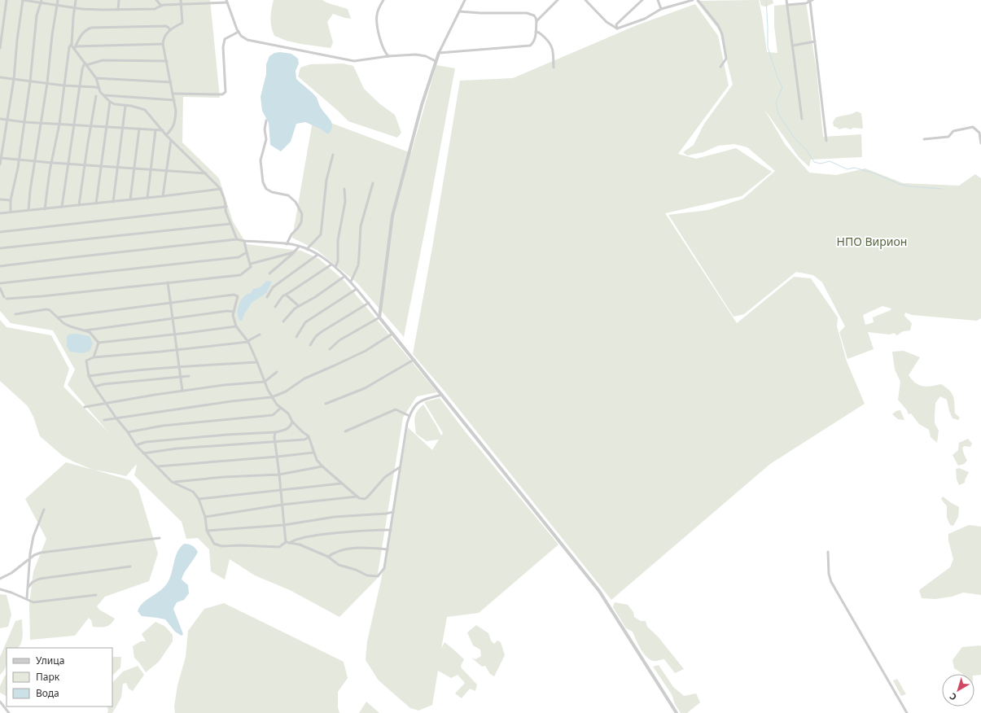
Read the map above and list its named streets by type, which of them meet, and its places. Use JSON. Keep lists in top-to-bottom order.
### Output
{
  "parks": ["НПО Вирион"],
  "legend": ["Улица", "Парк", "Вода"],
  "north": "bottom left"
}
